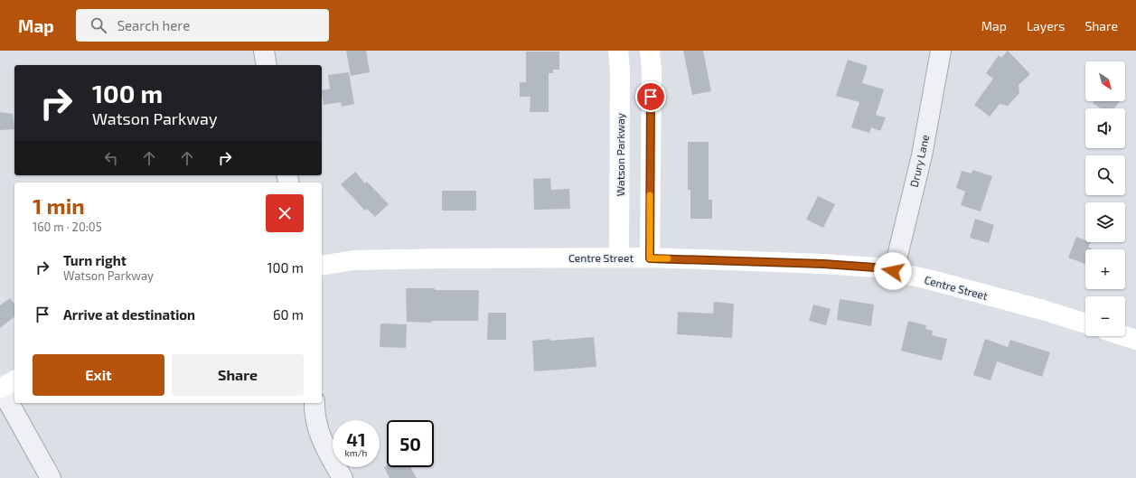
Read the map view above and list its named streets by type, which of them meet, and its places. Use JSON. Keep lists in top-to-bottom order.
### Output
{
  "streets": {
    "main road": ["Watson Parkway", "Centre Street"],
    "street": ["Drury Lane"]
  },
  "crossings": [
    ["Watson Parkway", "Centre Street"],
    ["Drury Lane", "Centre Street"]
  ],
  "north": "bottom right",
  "page": {
    "header": "Map",
    "search": "Search here",
    "nav": ["Map", "Layers", "Share"],
    "map_buttons": ["+", "−"],
    "turn": ["100 m", "Watson Parkway"],
    "heading": ["1 min", "160 m · 20:05"],
    "list": [
      {
        "name": "Turn right",
        "note": "Watson Parkway",
        "value": "100 m"
      },
      {
        "name": "Arrive at destination",
        "value": "60 m"
      }
    ],
    "buttons": ["Exit", "Share"],
    "speed": "41 km/h",
    "limit": "50"
  }
}
